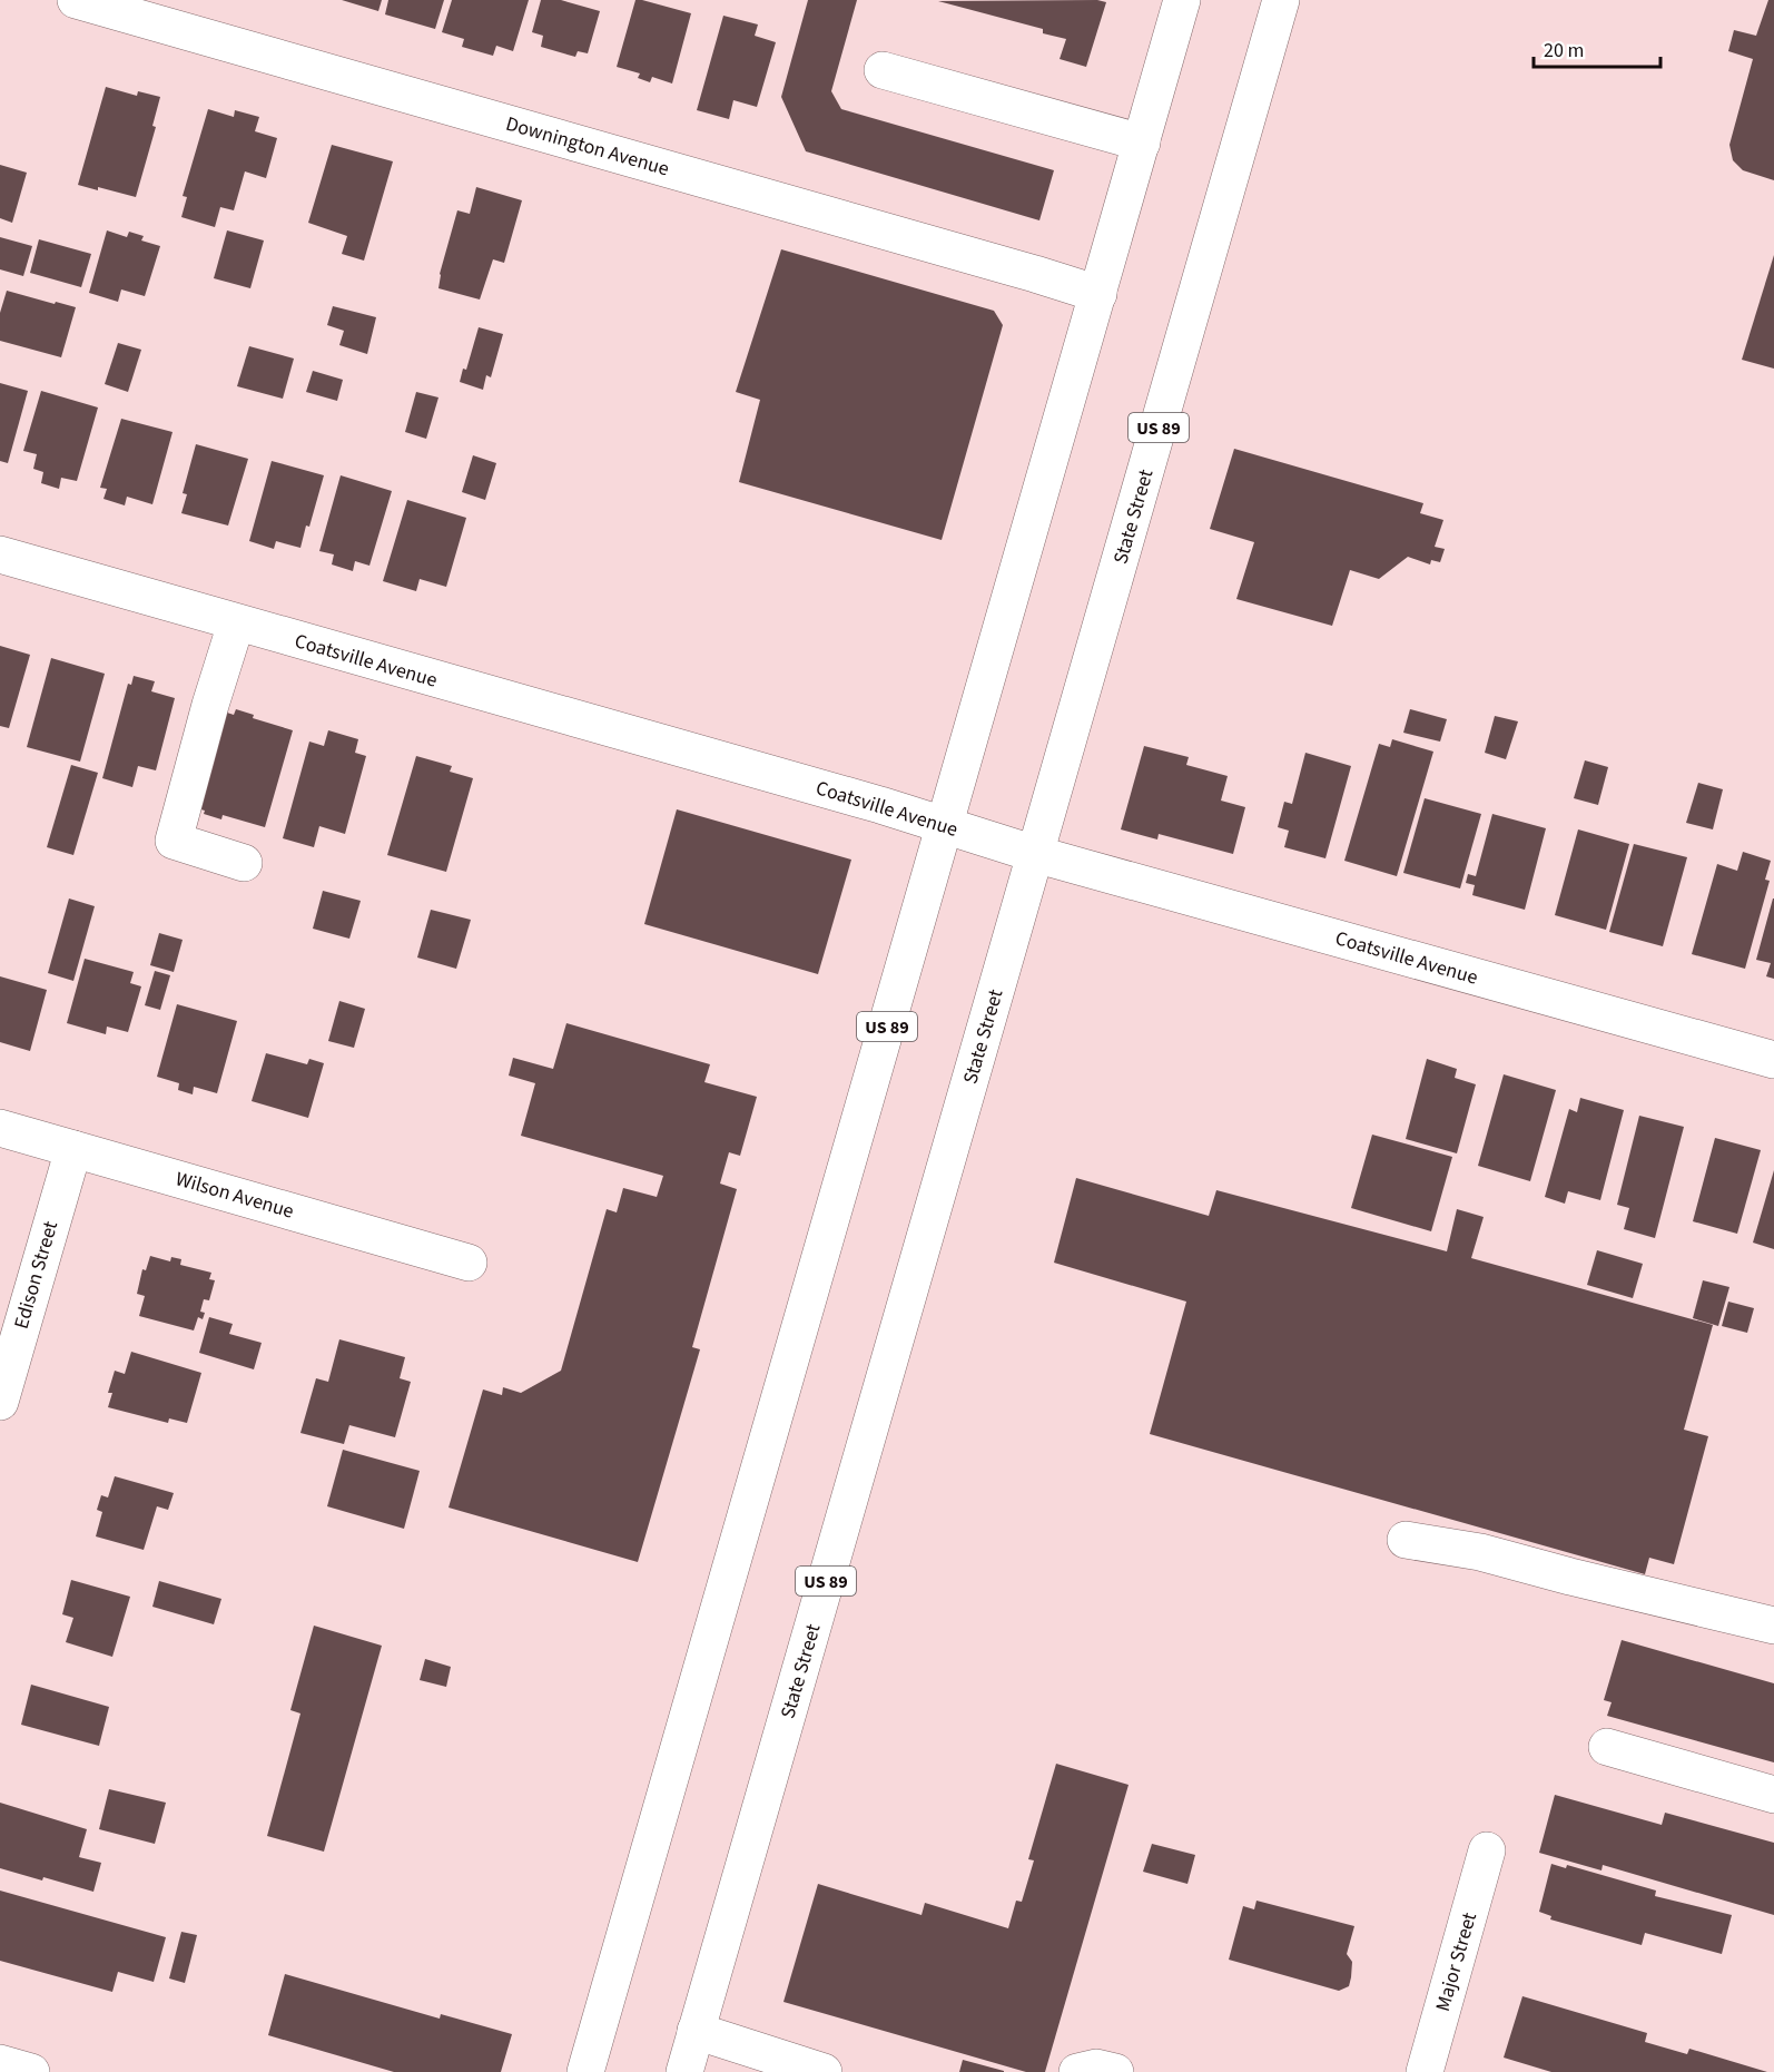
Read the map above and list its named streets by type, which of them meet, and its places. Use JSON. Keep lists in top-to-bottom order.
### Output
{
  "streets": {
    "main road": [
      "Downington Avenue",
      "US 89",
      "State Street",
      "Coatsville Avenue",
      "Wilson Avenue",
      "Edison Street",
      "Major Street"
    ]
  },
  "crossings": [
    ["Downington Avenue", "US 89"],
    ["US 89", "Coatsville Avenue"],
    ["State Street", "Coatsville Avenue"],
    ["Wilson Avenue", "Edison Street"]
  ],
  "scale_bar": "20 m"
}
